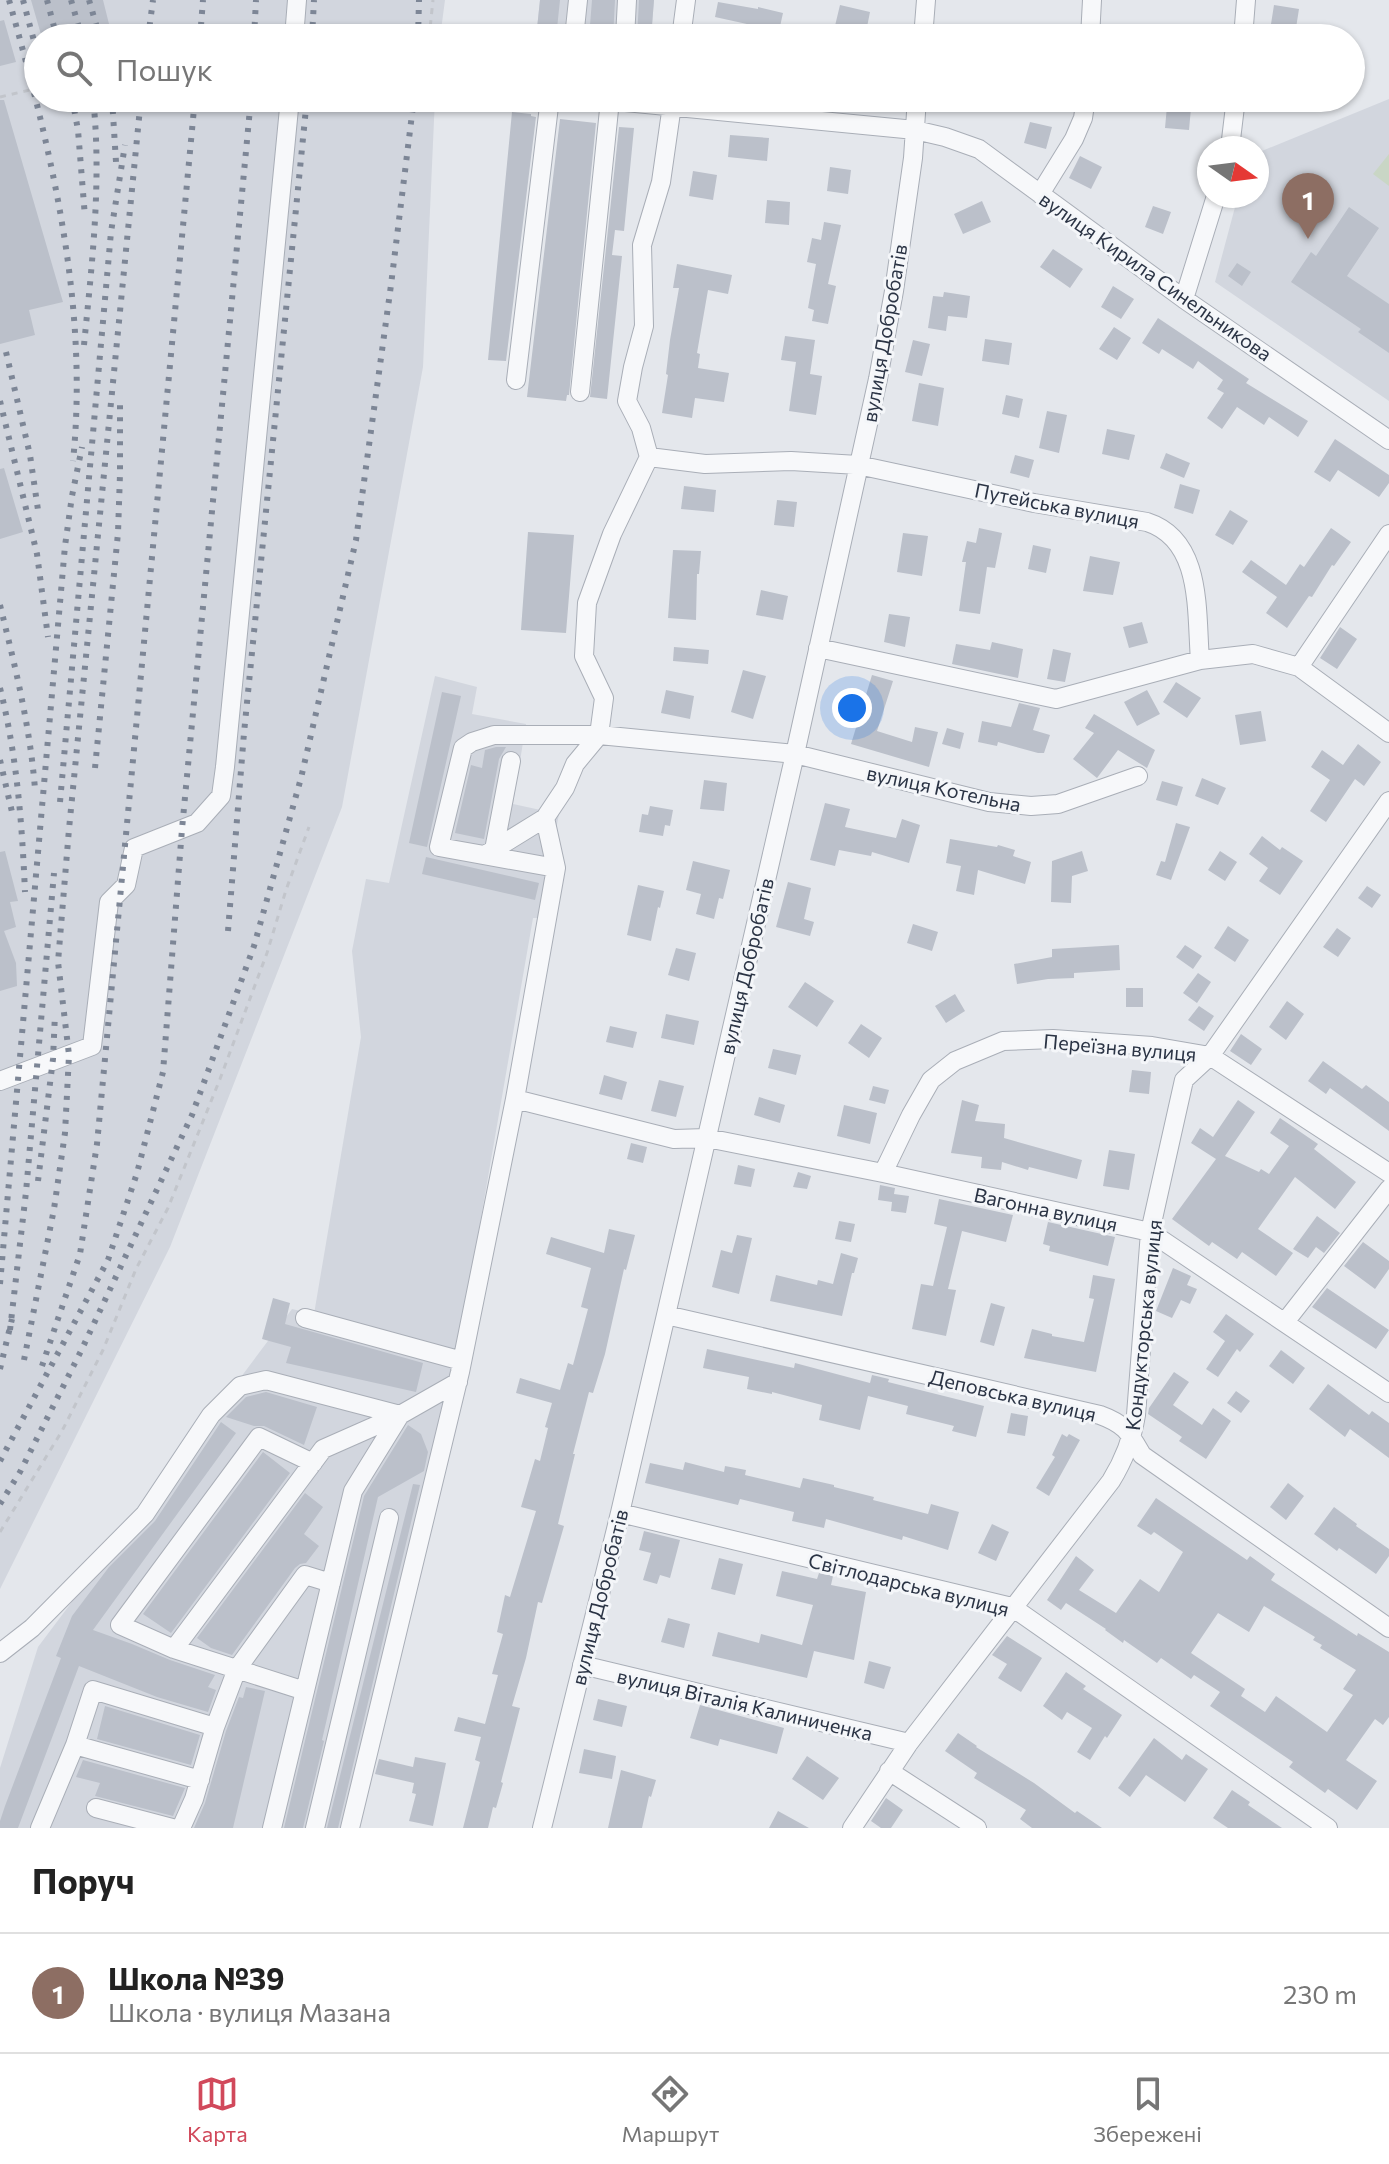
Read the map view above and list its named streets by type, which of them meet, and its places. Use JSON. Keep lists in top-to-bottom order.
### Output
{
  "streets": {
    "street": [
      "вулиця Кирила Синельникова",
      "вулиця Добробатів",
      "Путейська вулиця",
      "вулиця Котельна",
      "Переїзна вулиця",
      "Вагонна вулиця",
      "Кондукторська вулиця",
      "Деповська вулиця",
      "Світлодарська вулиця",
      "вулиця Віталія Калиниченка"
    ]
  },
  "crossings": [
    ["вулиця Кирила Синельникова", "вулиця Добробатів"],
    ["вулиця Добробатів", "Путейська вулиця"],
    ["вулиця Добробатів", "вулиця Котельна"],
    ["вулиця Добробатів", "Вагонна вулиця"],
    ["вулиця Добробатів", "Деповська вулиця"],
    ["вулиця Добробатів", "Світлодарська вулиця"],
    ["вулиця Добробатів", "вулиця Віталія Калиниченка"],
    ["Переїзна вулиця", "Вагонна вулиця"],
    ["Переїзна вулиця", "Кондукторська вулиця"],
    ["Вагонна вулиця", "Кондукторська вулиця"],
    ["Кондукторська вулиця", "Деповська вулиця"],
    ["Кондукторська вулиця", "Світлодарська вулиця"],
    ["Кондукторська вулиця", "вулиця Віталія Калиниченка"]
  ],
  "north": "right",
  "page": {
    "search": "Пошук",
    "pins": "1",
    "heading": "Поруч",
    "list": [
      {
        "mark": "1",
        "name": "Школа №39",
        "note": "Школа · вулиця Мазана",
        "value": "230 m"
      }
    ],
    "nav": ["Карта", "Маршрут", "Збережені"]
  }
}
